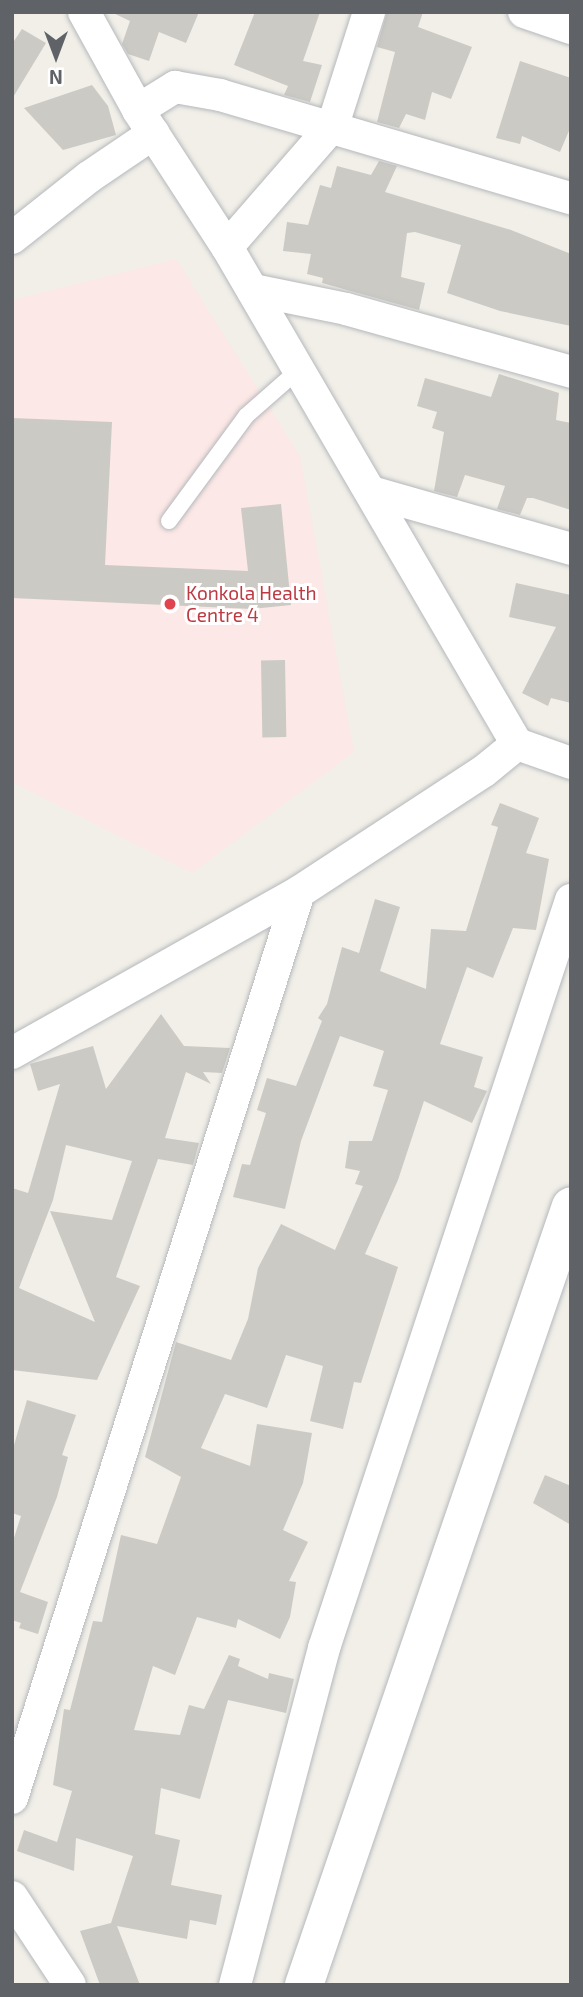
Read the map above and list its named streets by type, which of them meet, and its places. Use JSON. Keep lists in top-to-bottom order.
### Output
{
  "places": ["Konkola Health Centre 4"],
  "north": "bottom"
}
